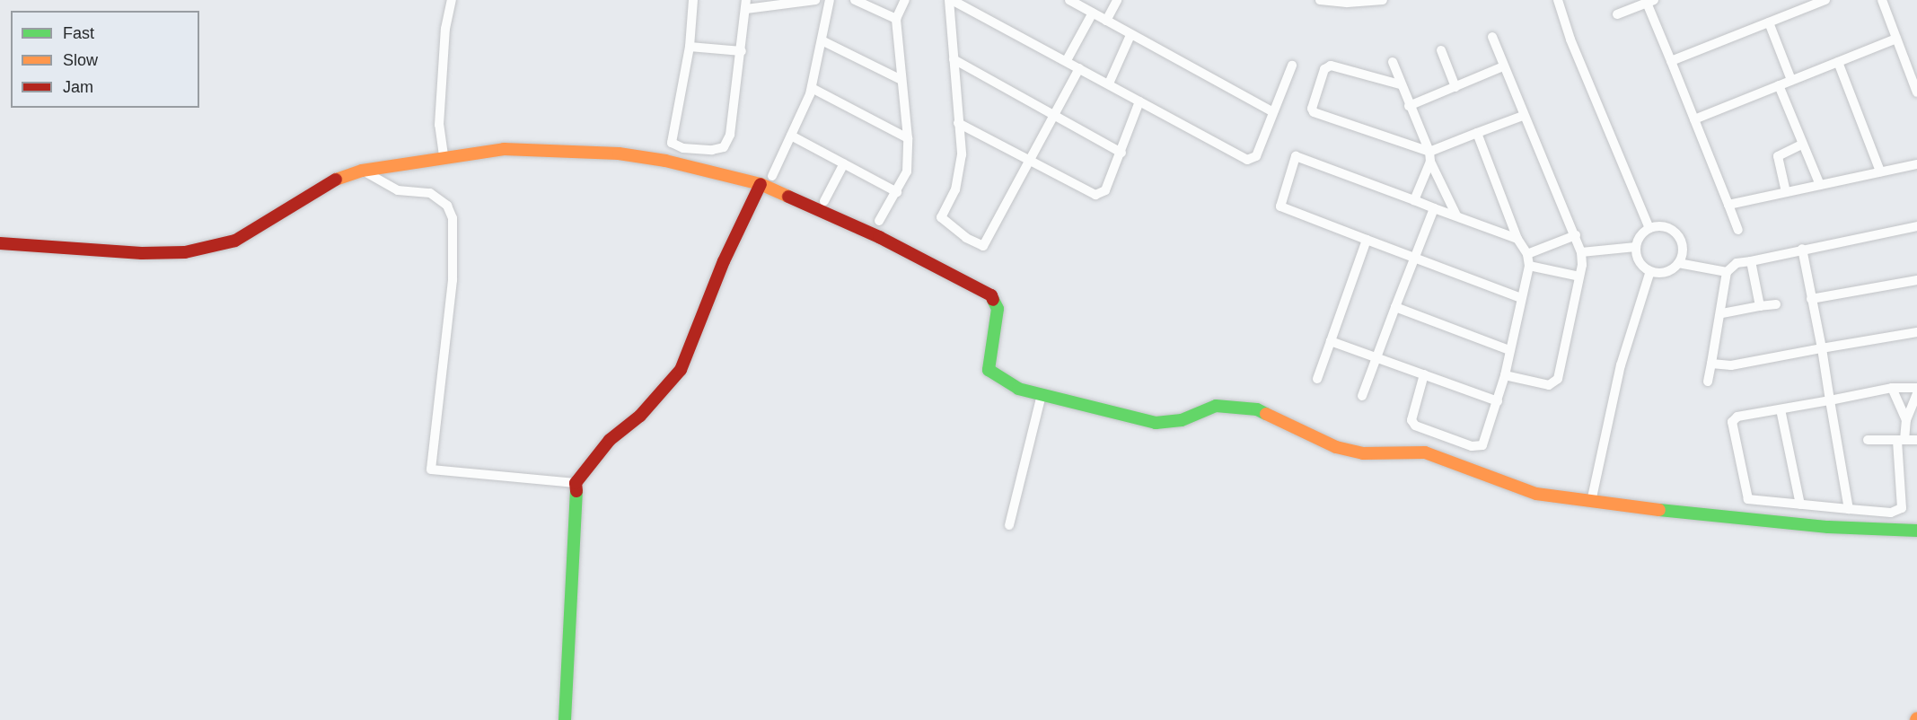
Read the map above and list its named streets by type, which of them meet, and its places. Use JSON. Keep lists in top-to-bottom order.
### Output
{
  "legend": ["Fast", "Slow", "Jam"]
}
